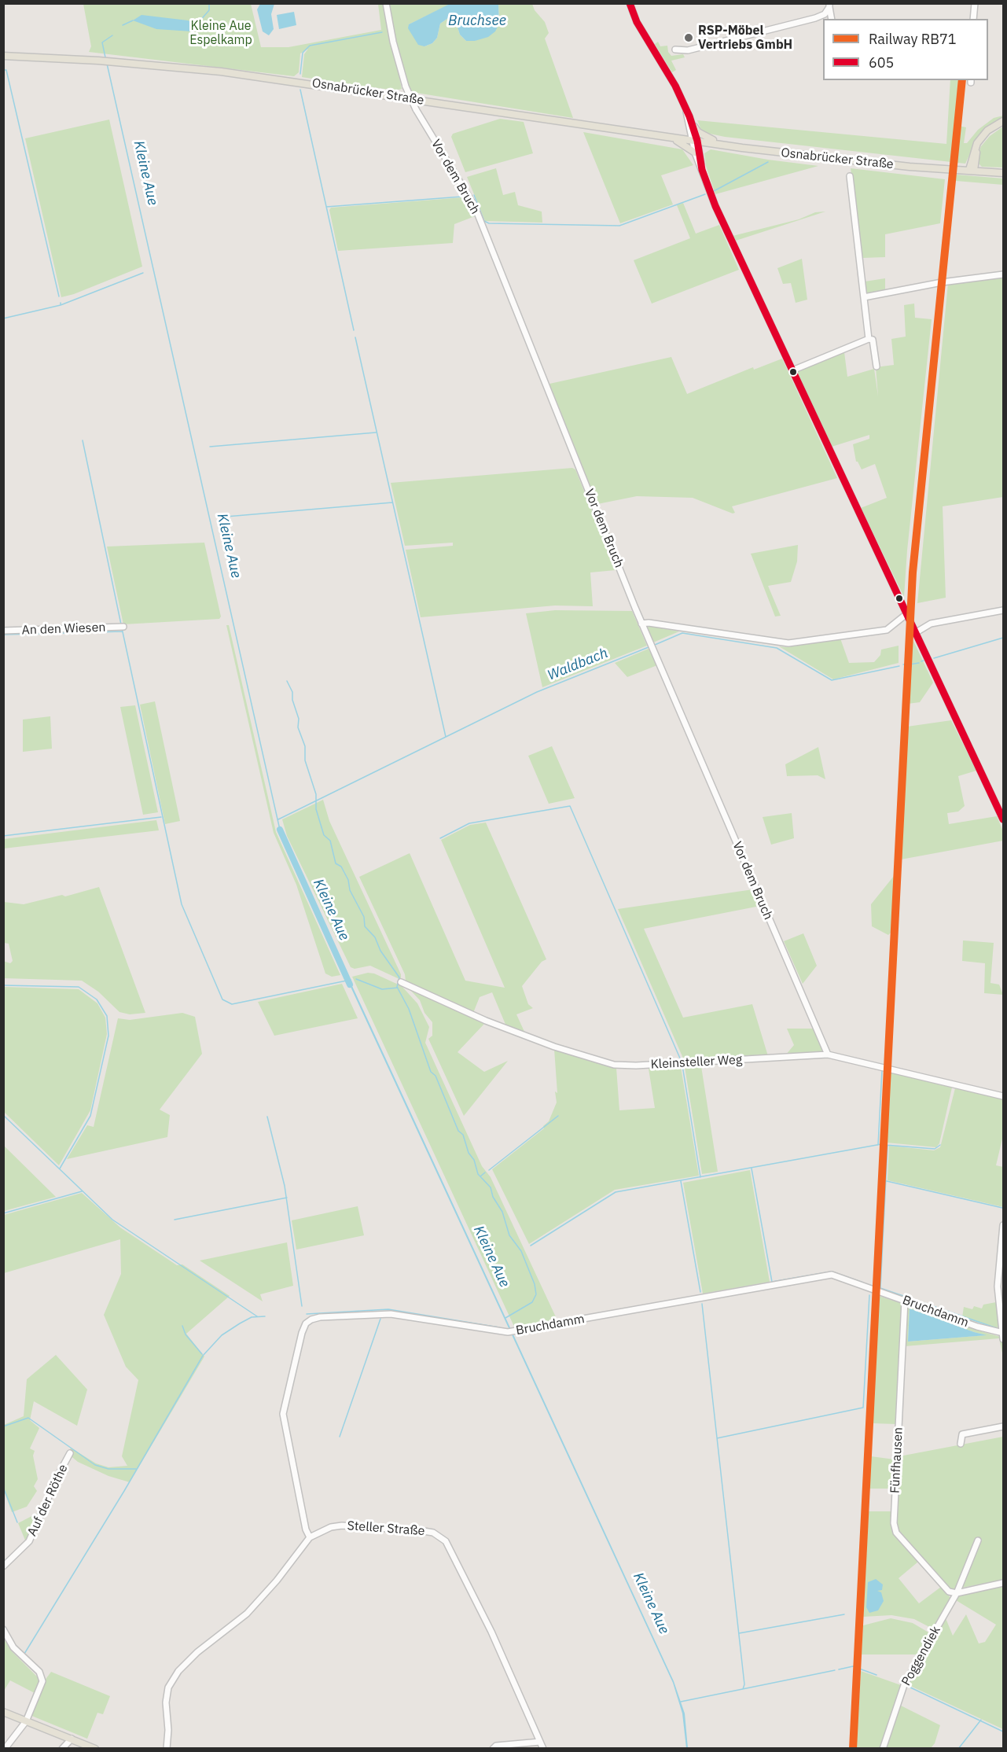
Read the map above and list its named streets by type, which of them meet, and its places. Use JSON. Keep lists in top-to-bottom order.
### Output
{
  "streets": {
    "main road": ["Osnabrücker Straße"],
    "street": [
      "Vor dem Bruch",
      "An den Wiesen",
      "Kleinsteller Weg",
      "Bruchdamm",
      "Fünfhausen",
      "Auf der Röthe",
      "Steller Straße",
      "Poggendiek"
    ]
  },
  "crossings": [
    ["Vor dem Bruch", "Kleinsteller Weg"],
    ["Bruchdamm", "Fünfhausen"],
    ["Bruchdamm", "Steller Straße"],
    ["Fünfhausen", "Poggendiek"]
  ],
  "water": ["Bruchsee", "Kleine Aue", "Waldbach"],
  "parks": ["Kleine Aue Espelkamp"],
  "places": ["RSP-Möbel Vertriebs GmbH"],
  "lines": ["transit line 605", "rail line RB71"],
  "legend": ["Railway RB71", "605"]
}
